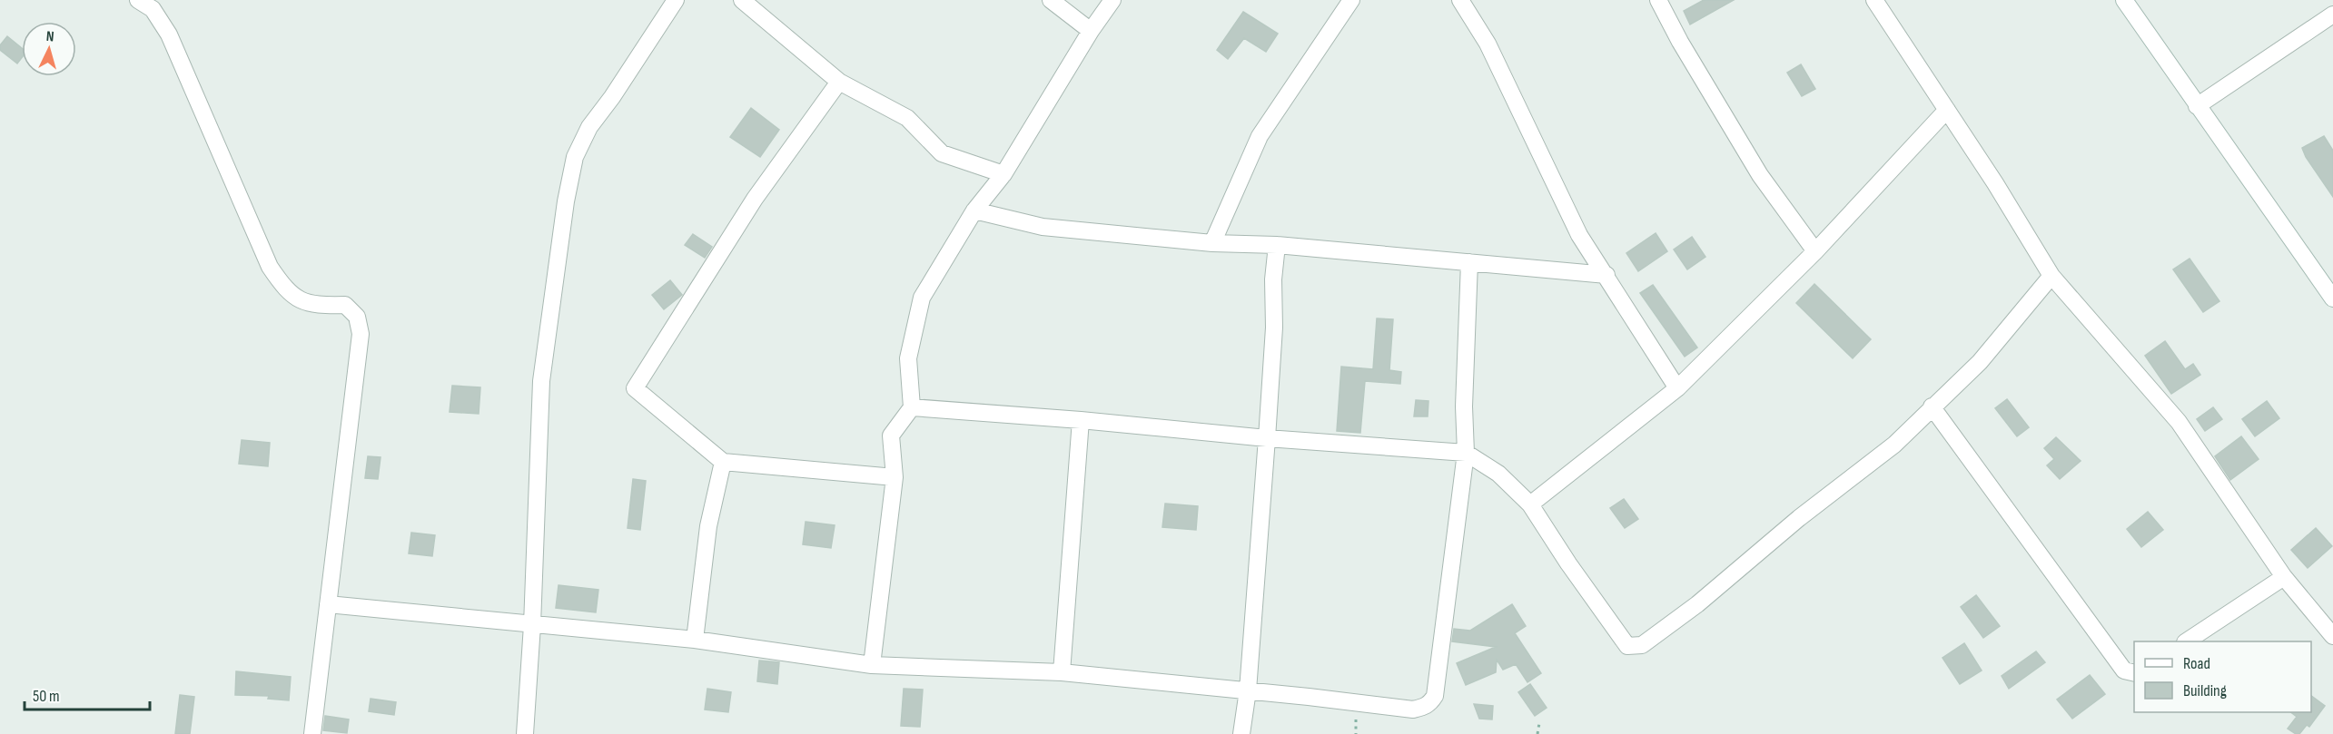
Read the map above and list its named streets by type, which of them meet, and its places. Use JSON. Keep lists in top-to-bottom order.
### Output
{
  "legend": ["Road", "Building"],
  "scale_bar": "50 m",
  "north": "top"
}
